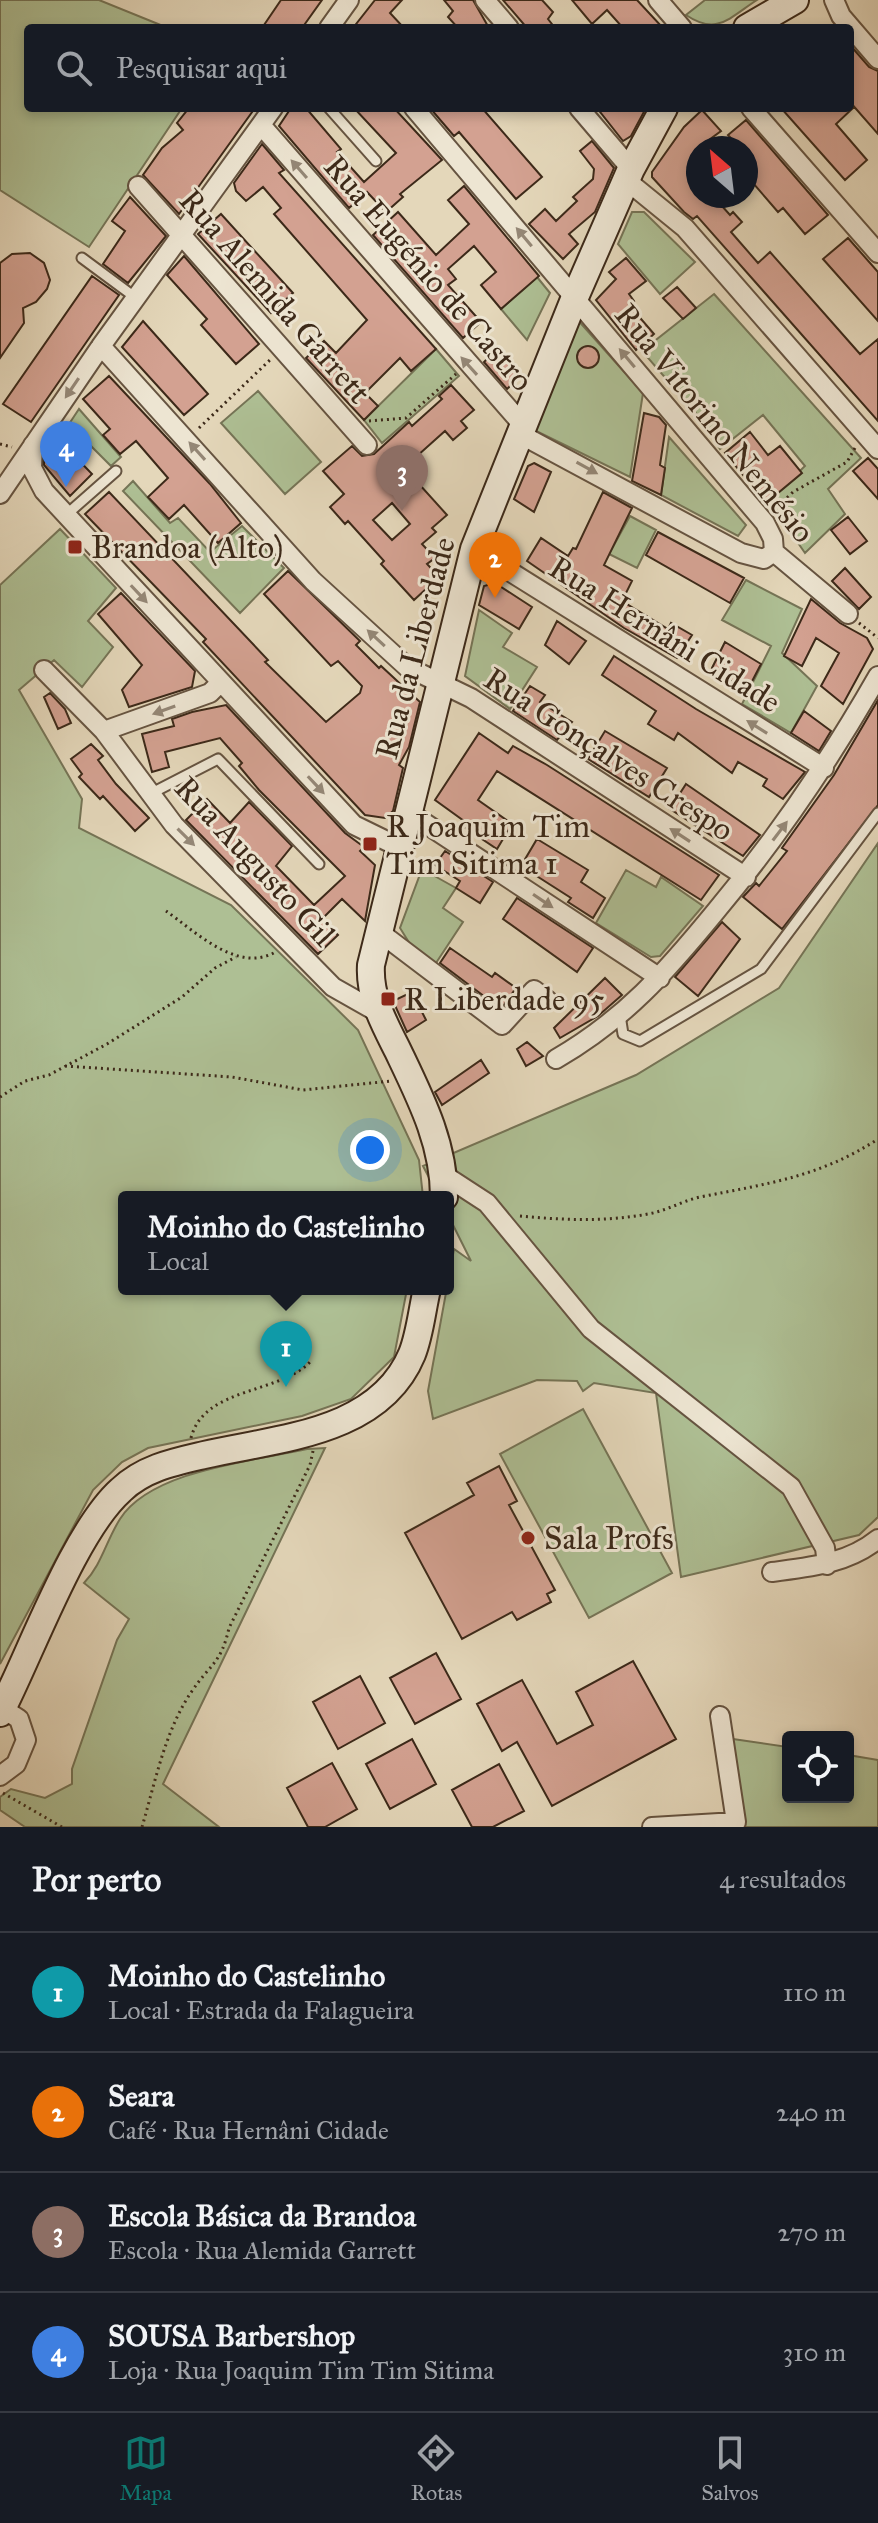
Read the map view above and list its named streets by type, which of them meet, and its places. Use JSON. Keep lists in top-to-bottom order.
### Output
{
  "streets": {
    "street": [
      "Rua Eugénio de Castro",
      "Rua Alemida Garrett",
      "Rua Vitorino Nemésio",
      "Rua Hernâni Cidade",
      "Rua da Liberdade",
      "Rua Gonçalves Crespo",
      "Rua Augusto Gil"
    ]
  },
  "crossings": [
    ["Rua Eugénio de Castro", "Rua Vitorino Nemésio"],
    ["Rua Eugénio de Castro", "Rua da Liberdade"],
    ["Rua Vitorino Nemésio", "Rua da Liberdade"],
    ["Rua Hernâni Cidade", "Rua da Liberdade"],
    ["Rua da Liberdade", "Rua Gonçalves Crespo"],
    ["Rua da Liberdade", "Rua Augusto Gil"]
  ],
  "one_way": ["Rua Hernâni Cidade"],
  "places": {
    "transit": ["Brandoa (Alto)", "R Joaquim Tim Tim Sitima 1", "R Liberdade 95"],
    "other": ["Sala Profs"]
  },
  "north": "top left",
  "page": {
    "search": "Pesquisar aqui",
    "pins": [
      "4",
      "3",
      "2",
      "1"
    ],
    "popup": ["Moinho do Castelinho", "Local"],
    "heading": ["Por perto", "4 resultados"],
    "list": [
      {
        "mark": "1",
        "name": "Moinho do Castelinho",
        "note": "Local · Estrada da Falagueira",
        "value": "110 m"
      },
      {
        "mark": "2",
        "name": "Seara",
        "note": "Café · Rua Hernâni Cidade",
        "value": "240 m"
      },
      {
        "mark": "3",
        "name": "Escola Básica da Brandoa",
        "note": "Escola · Rua Alemida Garrett",
        "value": "270 m"
      },
      {
        "mark": "4",
        "name": "SOUSA Barbershop",
        "note": "Loja · Rua Joaquim Tim Tim Sitima",
        "value": "310 m"
      }
    ],
    "nav": ["Mapa", "Rotas", "Salvos"]
  }
}
